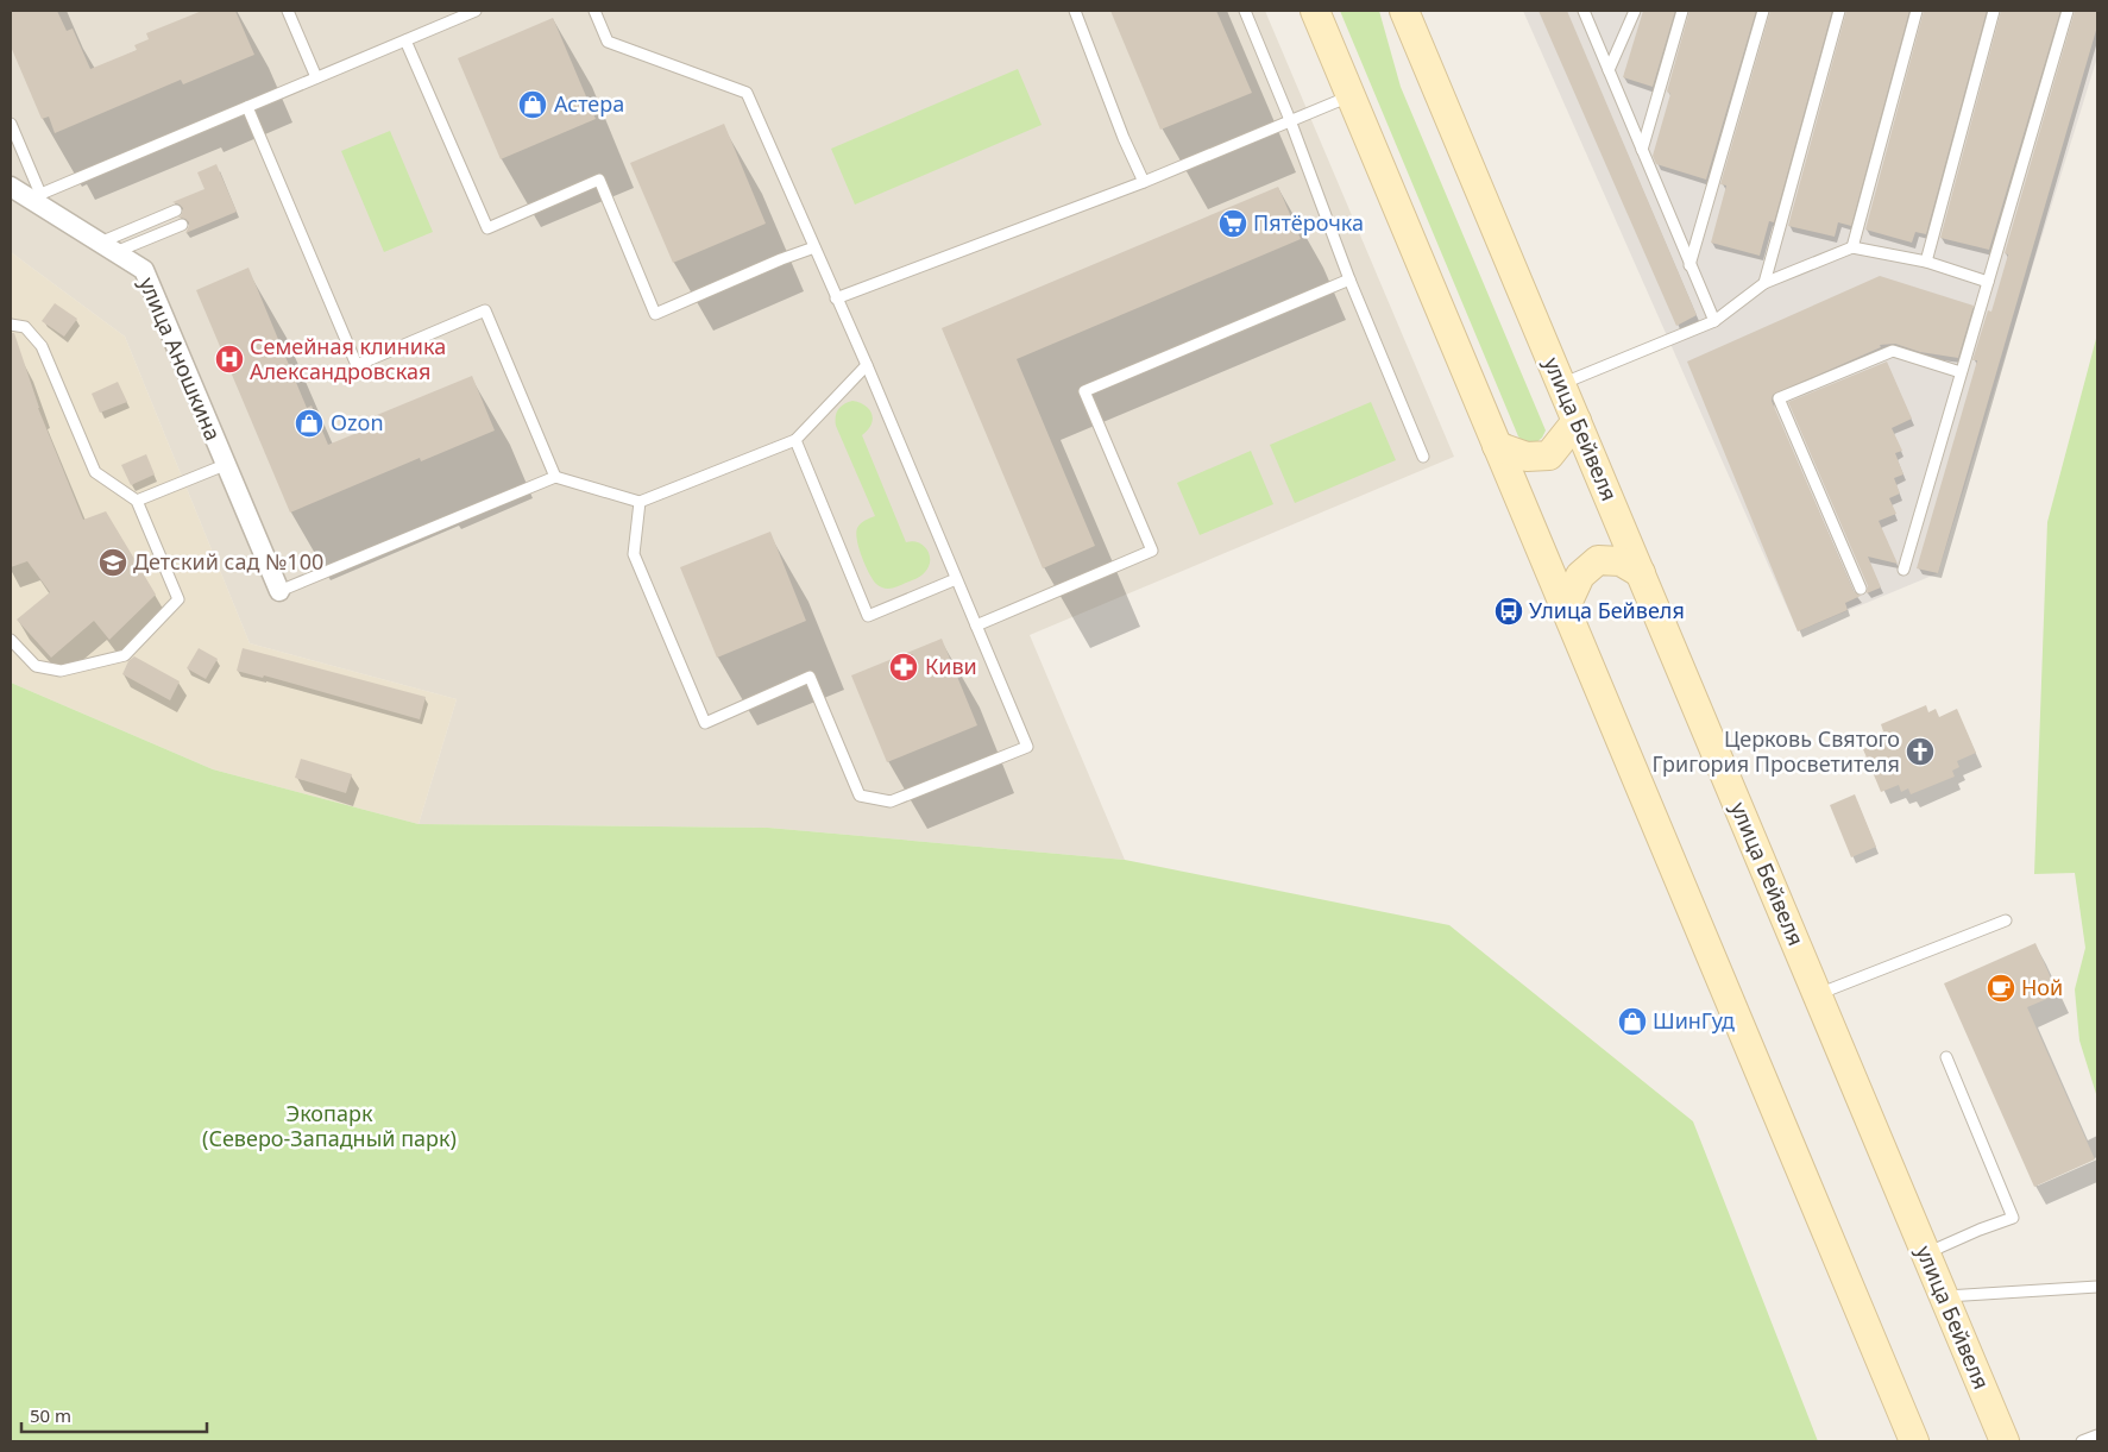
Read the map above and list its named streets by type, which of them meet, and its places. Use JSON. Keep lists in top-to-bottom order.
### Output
{
  "streets": {
    "main road": ["улица Бейвеля"],
    "street": ["улица Аношкина"]
  },
  "parks": ["Экопарк (Северо-Западный парк)"],
  "places": {
    "shop": ["Астера", "Ozon", "ШинГуд"],
    "supermarket": ["Пятёрочка"],
    "hospital": ["Семейная клиника Александровская"],
    "school or university": ["Детский сад №100"],
    "bus stop": ["Улица Бейвеля"],
    "pharmacy": ["Киви"],
    "church": ["Церковь Святого Григория Просветителя"],
    "cafe": ["Ной"]
  },
  "scale_bar": "50 m"
}
